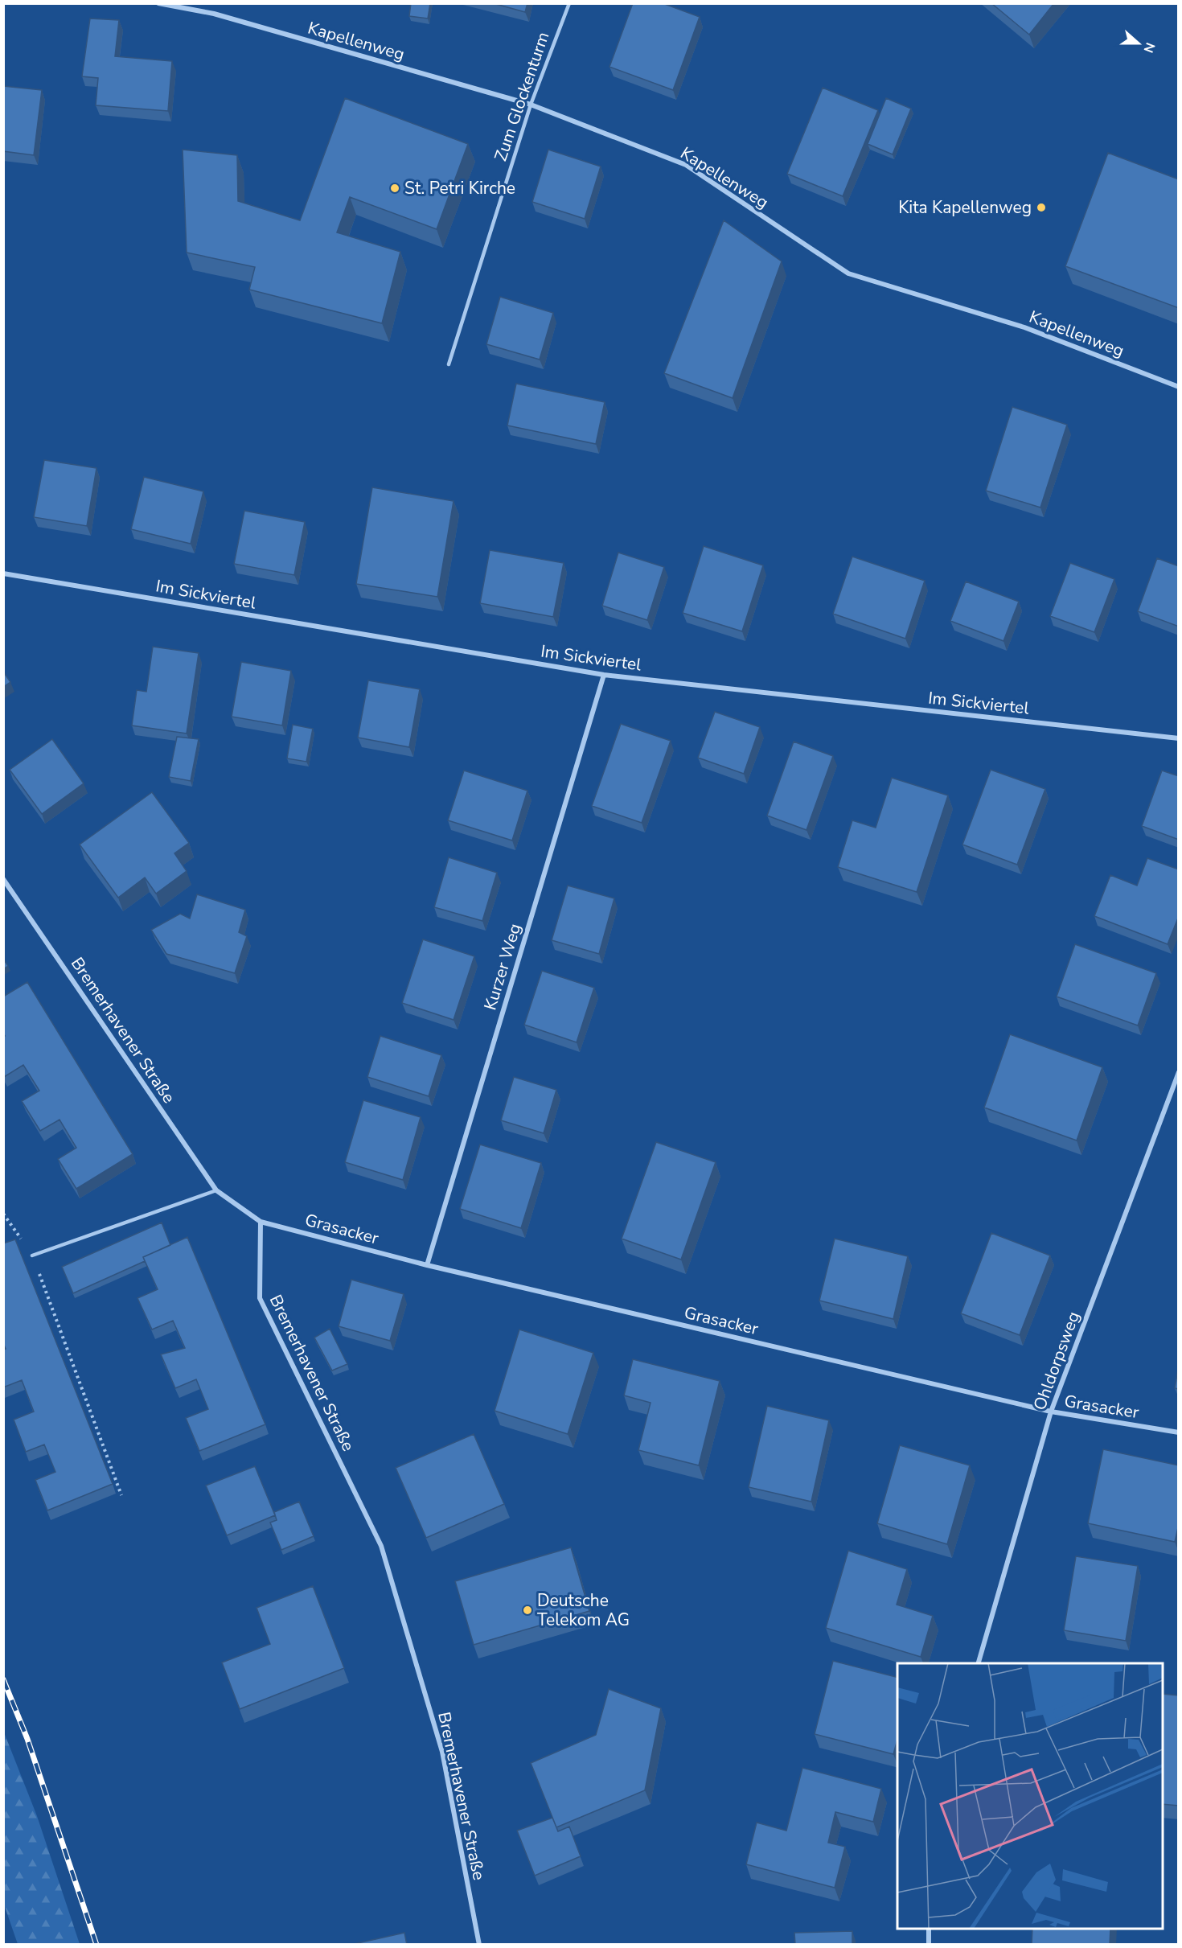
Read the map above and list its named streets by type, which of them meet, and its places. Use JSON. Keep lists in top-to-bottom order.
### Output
{
  "streets": {
    "street": [
      "Kapellenweg",
      "Im Sickviertel",
      "Kurzer Weg",
      "Bremerhavener Straße",
      "Grasacker",
      "Ohldorpsweg"
    ],
    "lane": ["Zum Glockenturm"]
  },
  "crossings": [
    ["Kapellenweg", "Zum Glockenturm"],
    ["Im Sickviertel", "Kurzer Weg"],
    ["Kurzer Weg", "Grasacker"],
    ["Bremerhavener Straße", "Grasacker"],
    ["Grasacker", "Ohldorpsweg"]
  ],
  "places": ["St. Petri Kirche", "Kita Kapellenweg", "Deutsche Telekom AG"],
  "north": "right"
}
